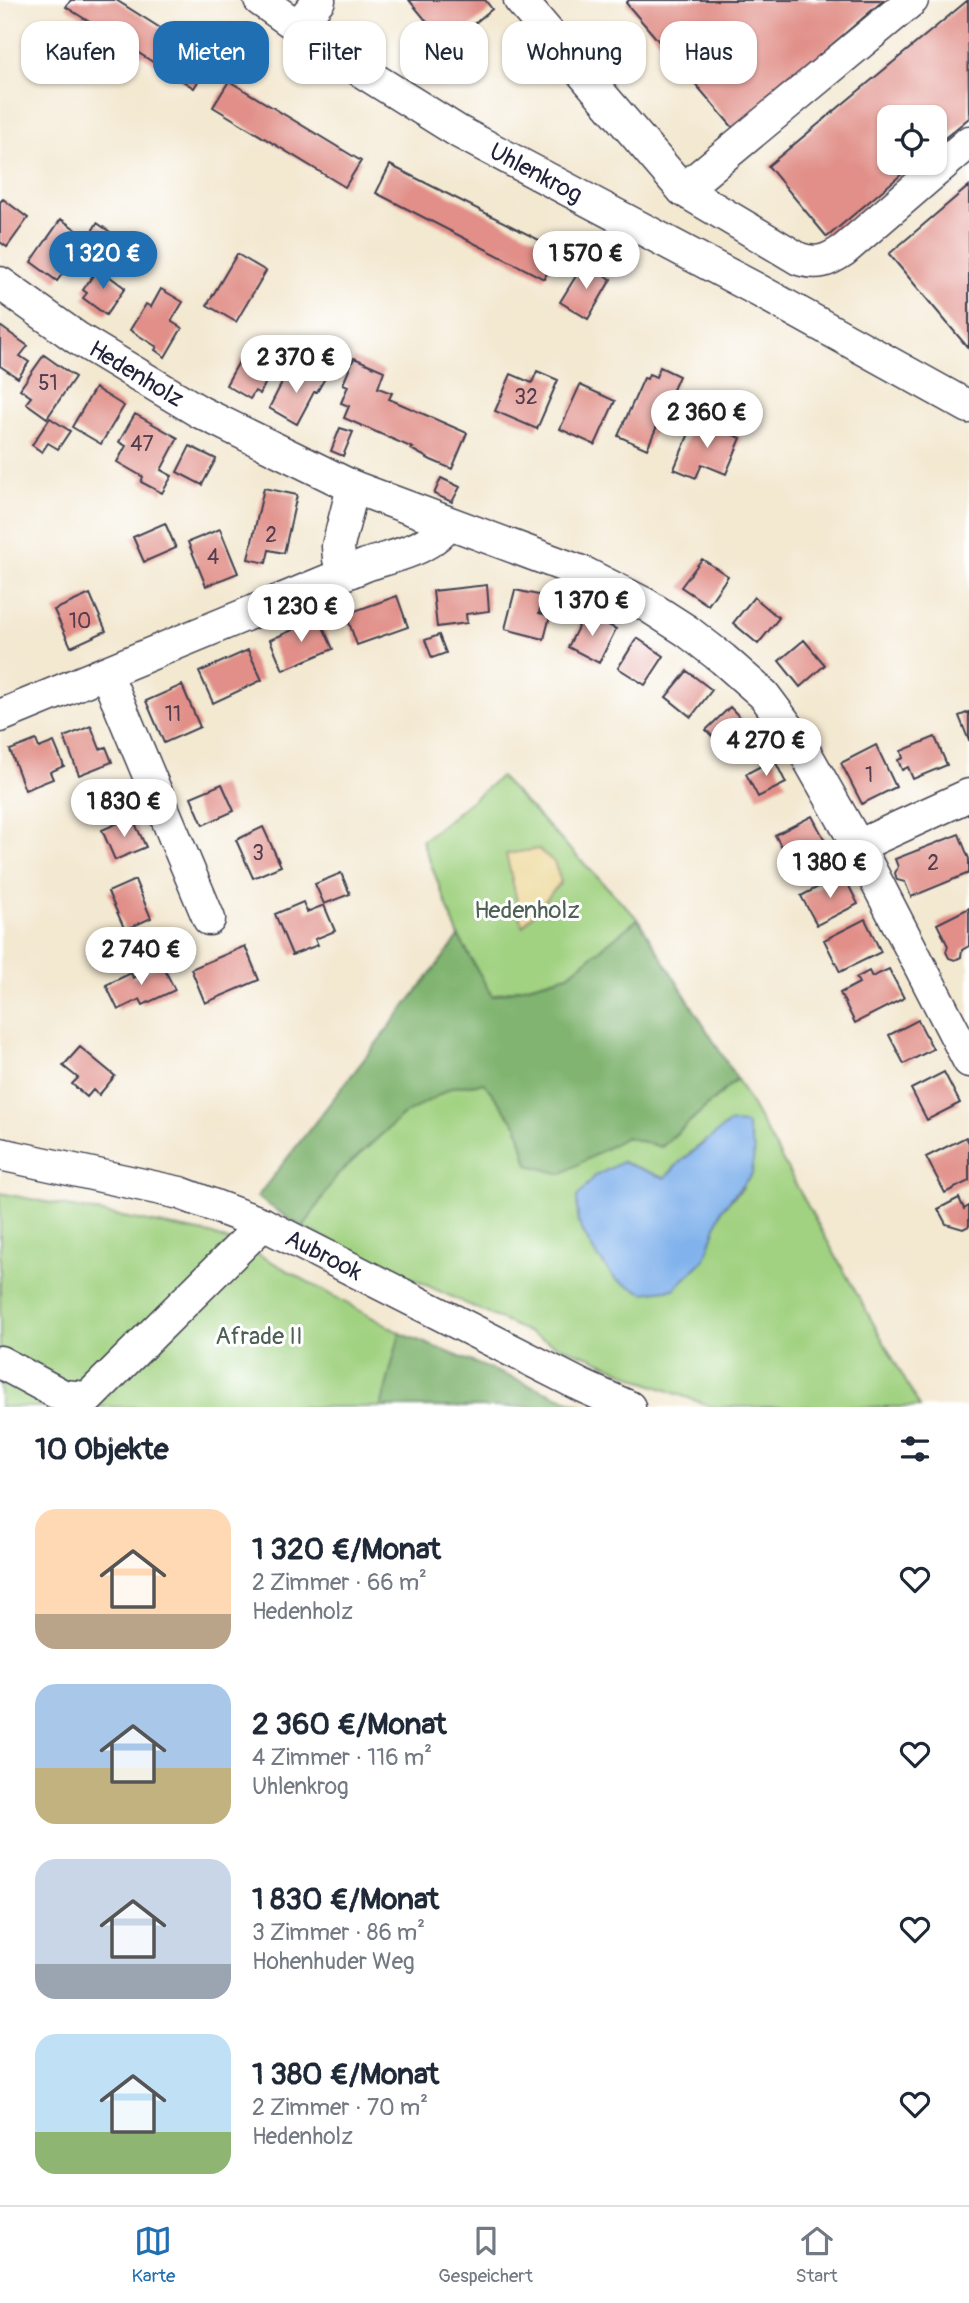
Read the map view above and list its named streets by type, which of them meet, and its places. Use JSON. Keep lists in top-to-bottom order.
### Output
{
  "streets": {
    "street": ["Uhlenkrog", "Hedenholz", "Aubrook"]
  },
  "parks": ["Hedenholz", "Afrade II"],
  "house_numbers": [
    "51",
    "32",
    "47",
    "2",
    "4",
    "10",
    "11",
    "1",
    "3",
    "2"
  ],
  "page": {
    "chip": [
      "Kaufen",
      "Mieten",
      "Filter",
      "Neu",
      "Wohnung",
      "Haus"
    ],
    "price": [
      "1 320 €",
      "1 570 €",
      "2 370 €",
      "2 360 €",
      "1 370 €",
      "1 230 €",
      "4 270 €",
      "1 830 €",
      "1 380 €",
      "2 740 €"
    ],
    "heading": "10 Objekte",
    "list": [
      {
        "name": "1 320 €/Monat",
        "note": "2 Zimmer · 66 m² · Hedenholz"
      },
      {
        "name": "2 360 €/Monat",
        "note": "4 Zimmer · 116 m² · Uhlenkrog"
      },
      {
        "name": "1 830 €/Monat",
        "note": "3 Zimmer · 86 m² · Hohenhuder Weg"
      },
      {
        "name": "1 380 €/Monat",
        "note": "2 Zimmer · 70 m² · Hedenholz"
      }
    ],
    "tabs": ["Karte", "Gespeichert", "Start"]
  }
}
